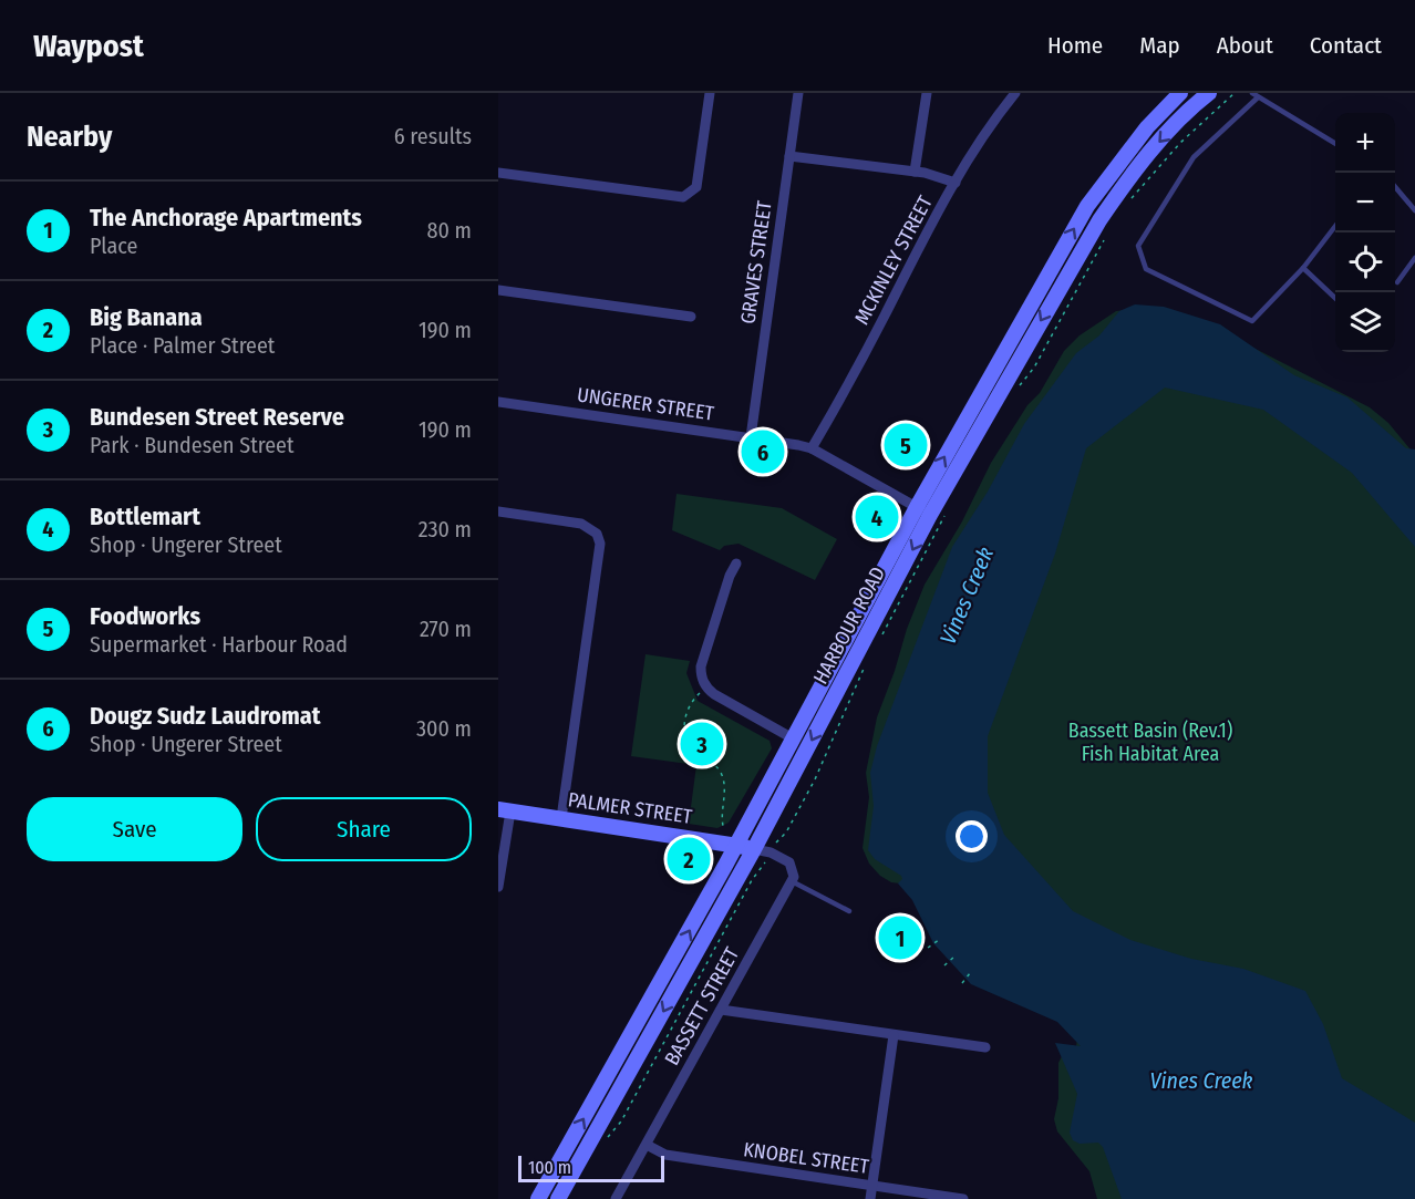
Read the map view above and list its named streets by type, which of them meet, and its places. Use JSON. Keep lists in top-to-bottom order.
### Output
{
  "streets": {
    "main road": ["HARBOUR ROAD", "PALMER STREET"],
    "street": [
      "MCKINLEY STREET",
      "GRAVES STREET",
      "UNGERER STREET",
      "BASSETT STREET",
      "KNOBEL STREET"
    ]
  },
  "crossings": [
    ["MCKINLEY STREET", "UNGERER STREET"],
    ["GRAVES STREET", "UNGERER STREET"],
    ["UNGERER STREET", "HARBOUR ROAD"],
    ["HARBOUR ROAD", "PALMER STREET"],
    ["BASSETT STREET", "KNOBEL STREET"]
  ],
  "water": ["Vines Creek"],
  "parks": ["Bassett Basin (Rev.1) Fish Habitat Area"],
  "scale_bar": "100 m",
  "page": {
    "header": "Waypost",
    "nav": [
      "Home",
      "Map",
      "About",
      "Contact"
    ],
    "heading": ["Nearby", "6 results"],
    "map_buttons": ["+", "−"],
    "list": [
      {
        "mark": "1",
        "name": "The Anchorage Apartments",
        "note": "Place",
        "value": "80 m"
      },
      {
        "mark": "2",
        "name": "Big Banana",
        "note": "Place · Palmer Street",
        "value": "190 m"
      },
      {
        "mark": "3",
        "name": "Bundesen Street Reserve",
        "note": "Park · Bundesen Street",
        "value": "190 m"
      },
      {
        "mark": "4",
        "name": "Bottlemart",
        "note": "Shop · Ungerer Street",
        "value": "230 m"
      },
      {
        "mark": "5",
        "name": "Foodworks",
        "note": "Supermarket · Harbour Road",
        "value": "270 m"
      },
      {
        "mark": "6",
        "name": "Dougz Sudz Laudromat",
        "note": "Shop · Ungerer Street",
        "value": "300 m"
      }
    ],
    "pins": [
      "5",
      "6",
      "4",
      "3",
      "2",
      "1"
    ],
    "buttons": ["Save", "Share"],
    "scale": "100 m"
  }
}
